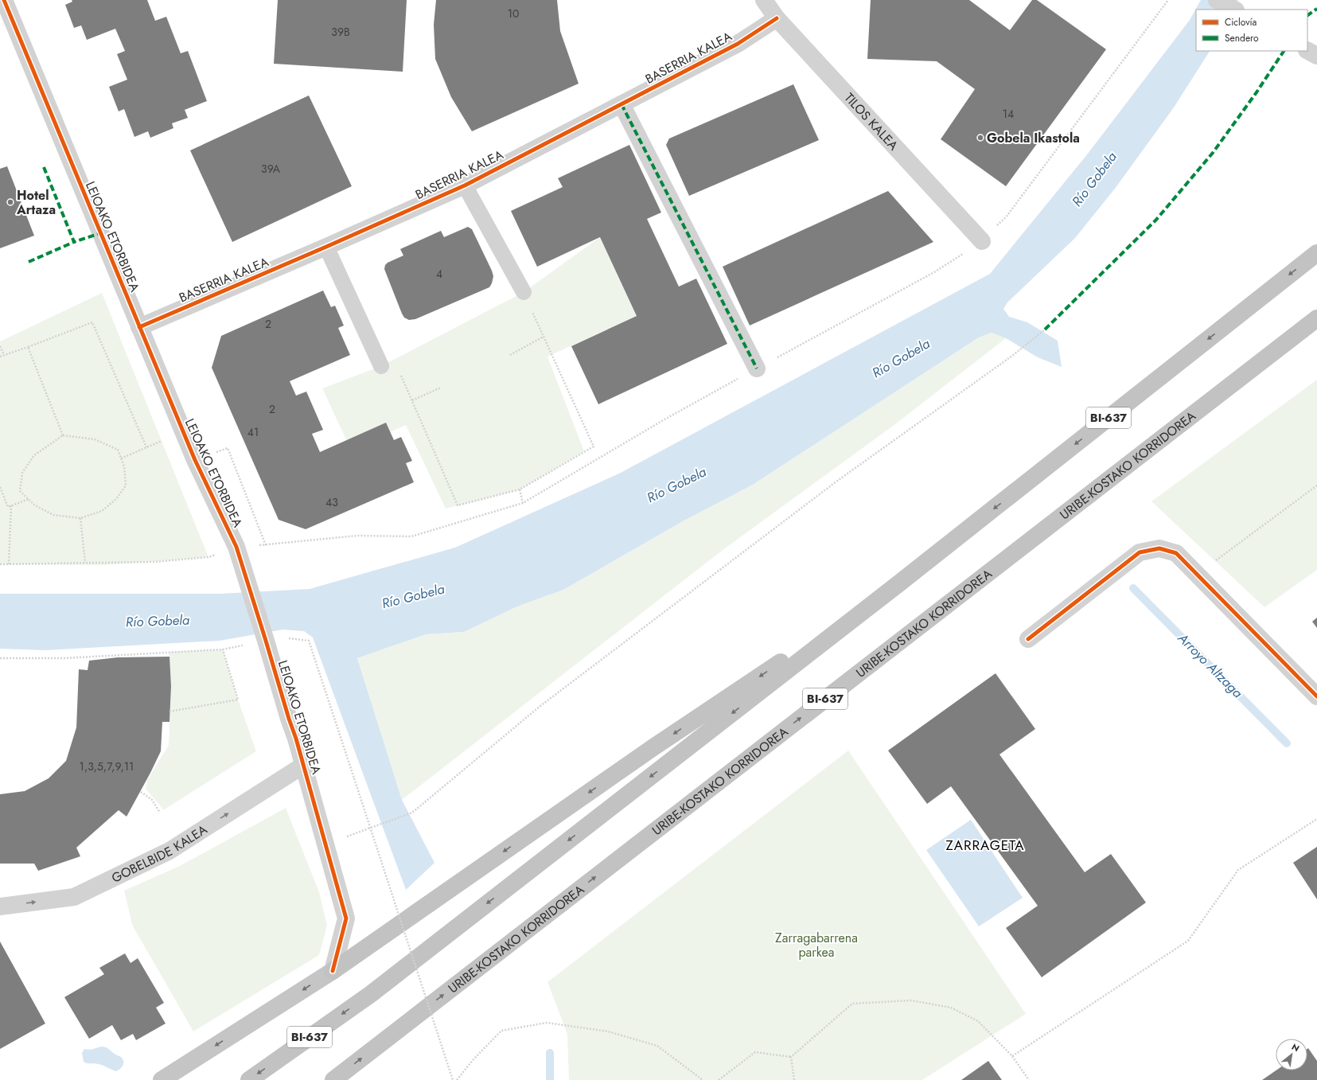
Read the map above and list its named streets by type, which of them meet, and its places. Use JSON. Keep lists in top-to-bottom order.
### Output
{
  "streets": {
    "highway": ["BI-637", "URIBE-KOSTAKO KORRIDOREA"],
    "street": [
      "BASERRIA KALEA",
      "TILOS KALEA",
      "LEIOAKO ETORBIDEA",
      "GOBELBIDE KALEA"
    ]
  },
  "crossings": [
    ["BASERRIA KALEA", "TILOS KALEA"],
    ["BASERRIA KALEA", "LEIOAKO ETORBIDEA"],
    ["LEIOAKO ETORBIDEA", "GOBELBIDE KALEA"]
  ],
  "one_way": ["GOBELBIDE KALEA"],
  "districts": ["ZARRAGETA"],
  "water": ["Río Gobela", "Arroyo Altzaga"],
  "parks": ["Zarragabarrena parkea"],
  "places": ["Gobela Ikastola", "Hotel Artaza"],
  "house_numbers": [
    "10",
    "39B",
    "14",
    "39A",
    "4",
    "2",
    "2",
    "41",
    "43",
    "1,3,5,7,9,11"
  ],
  "legend": ["Ciclovía", "Sendero"],
  "north": "top right"
}
